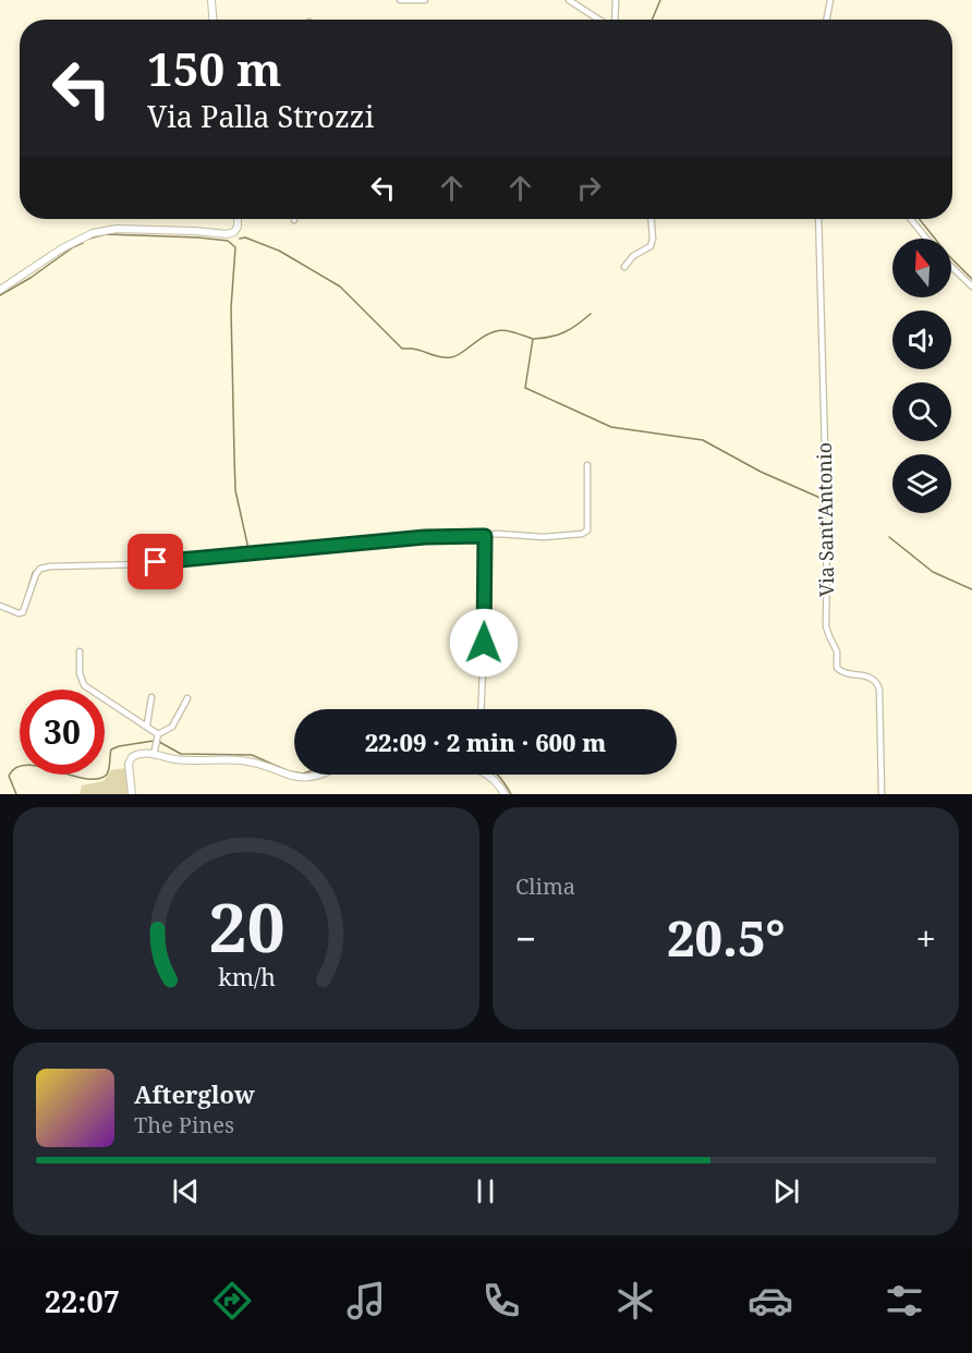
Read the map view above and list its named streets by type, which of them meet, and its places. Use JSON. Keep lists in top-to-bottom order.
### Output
{
  "streets": {
    "street": ["Via Sant'Antonio"]
  },
  "north": "top",
  "page": {
    "turn": ["150 m", "Via Palla Strozzi"],
    "limit": "30",
    "trip": "22:09 · 2 min · 600 m",
    "tile": "Clima",
    "heat": ["−", "20.5°", "+"],
    "song": ["Afterglow", "The Pines"],
    "tabs": "22:07",
    "gauge": ["20", "km/h"]
  }
}
